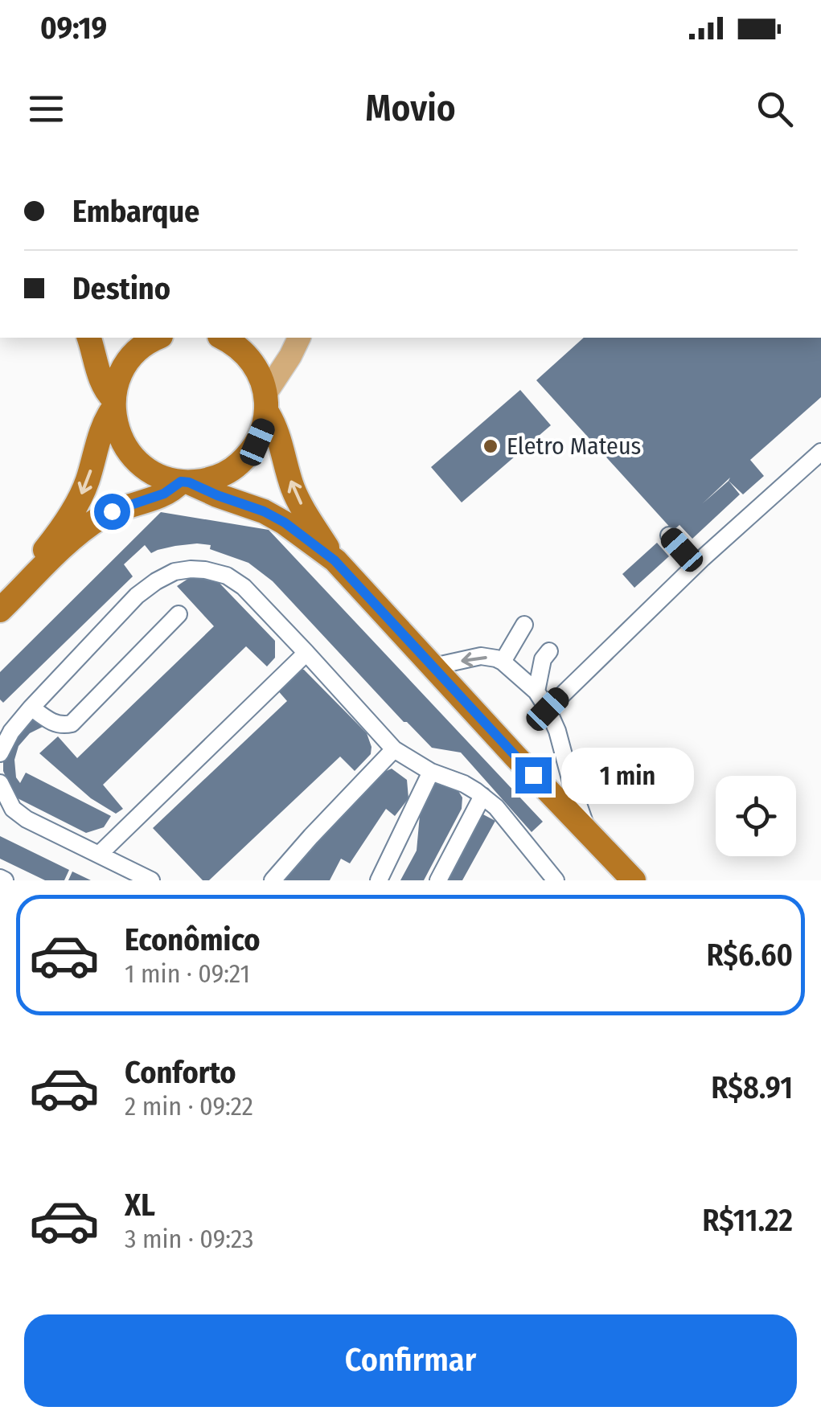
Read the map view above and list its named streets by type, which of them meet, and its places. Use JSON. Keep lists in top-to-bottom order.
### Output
{
  "places": ["Eletro Mateus"],
  "page": {
    "status": "09:19",
    "header": "Movio",
    "banner": ["Embarque", "Destino"],
    "bubble": "1 min",
    "list": [
      {
        "name": "Econômico",
        "note": "1 min · 09:21",
        "value": "R$6.60"
      },
      {
        "name": "Conforto",
        "note": "2 min · 09:22",
        "value": "R$8.91"
      },
      {
        "name": "XL",
        "note": "3 min · 09:23",
        "value": "R$11.22"
      }
    ],
    "buttons": "Confirmar"
  }
}
